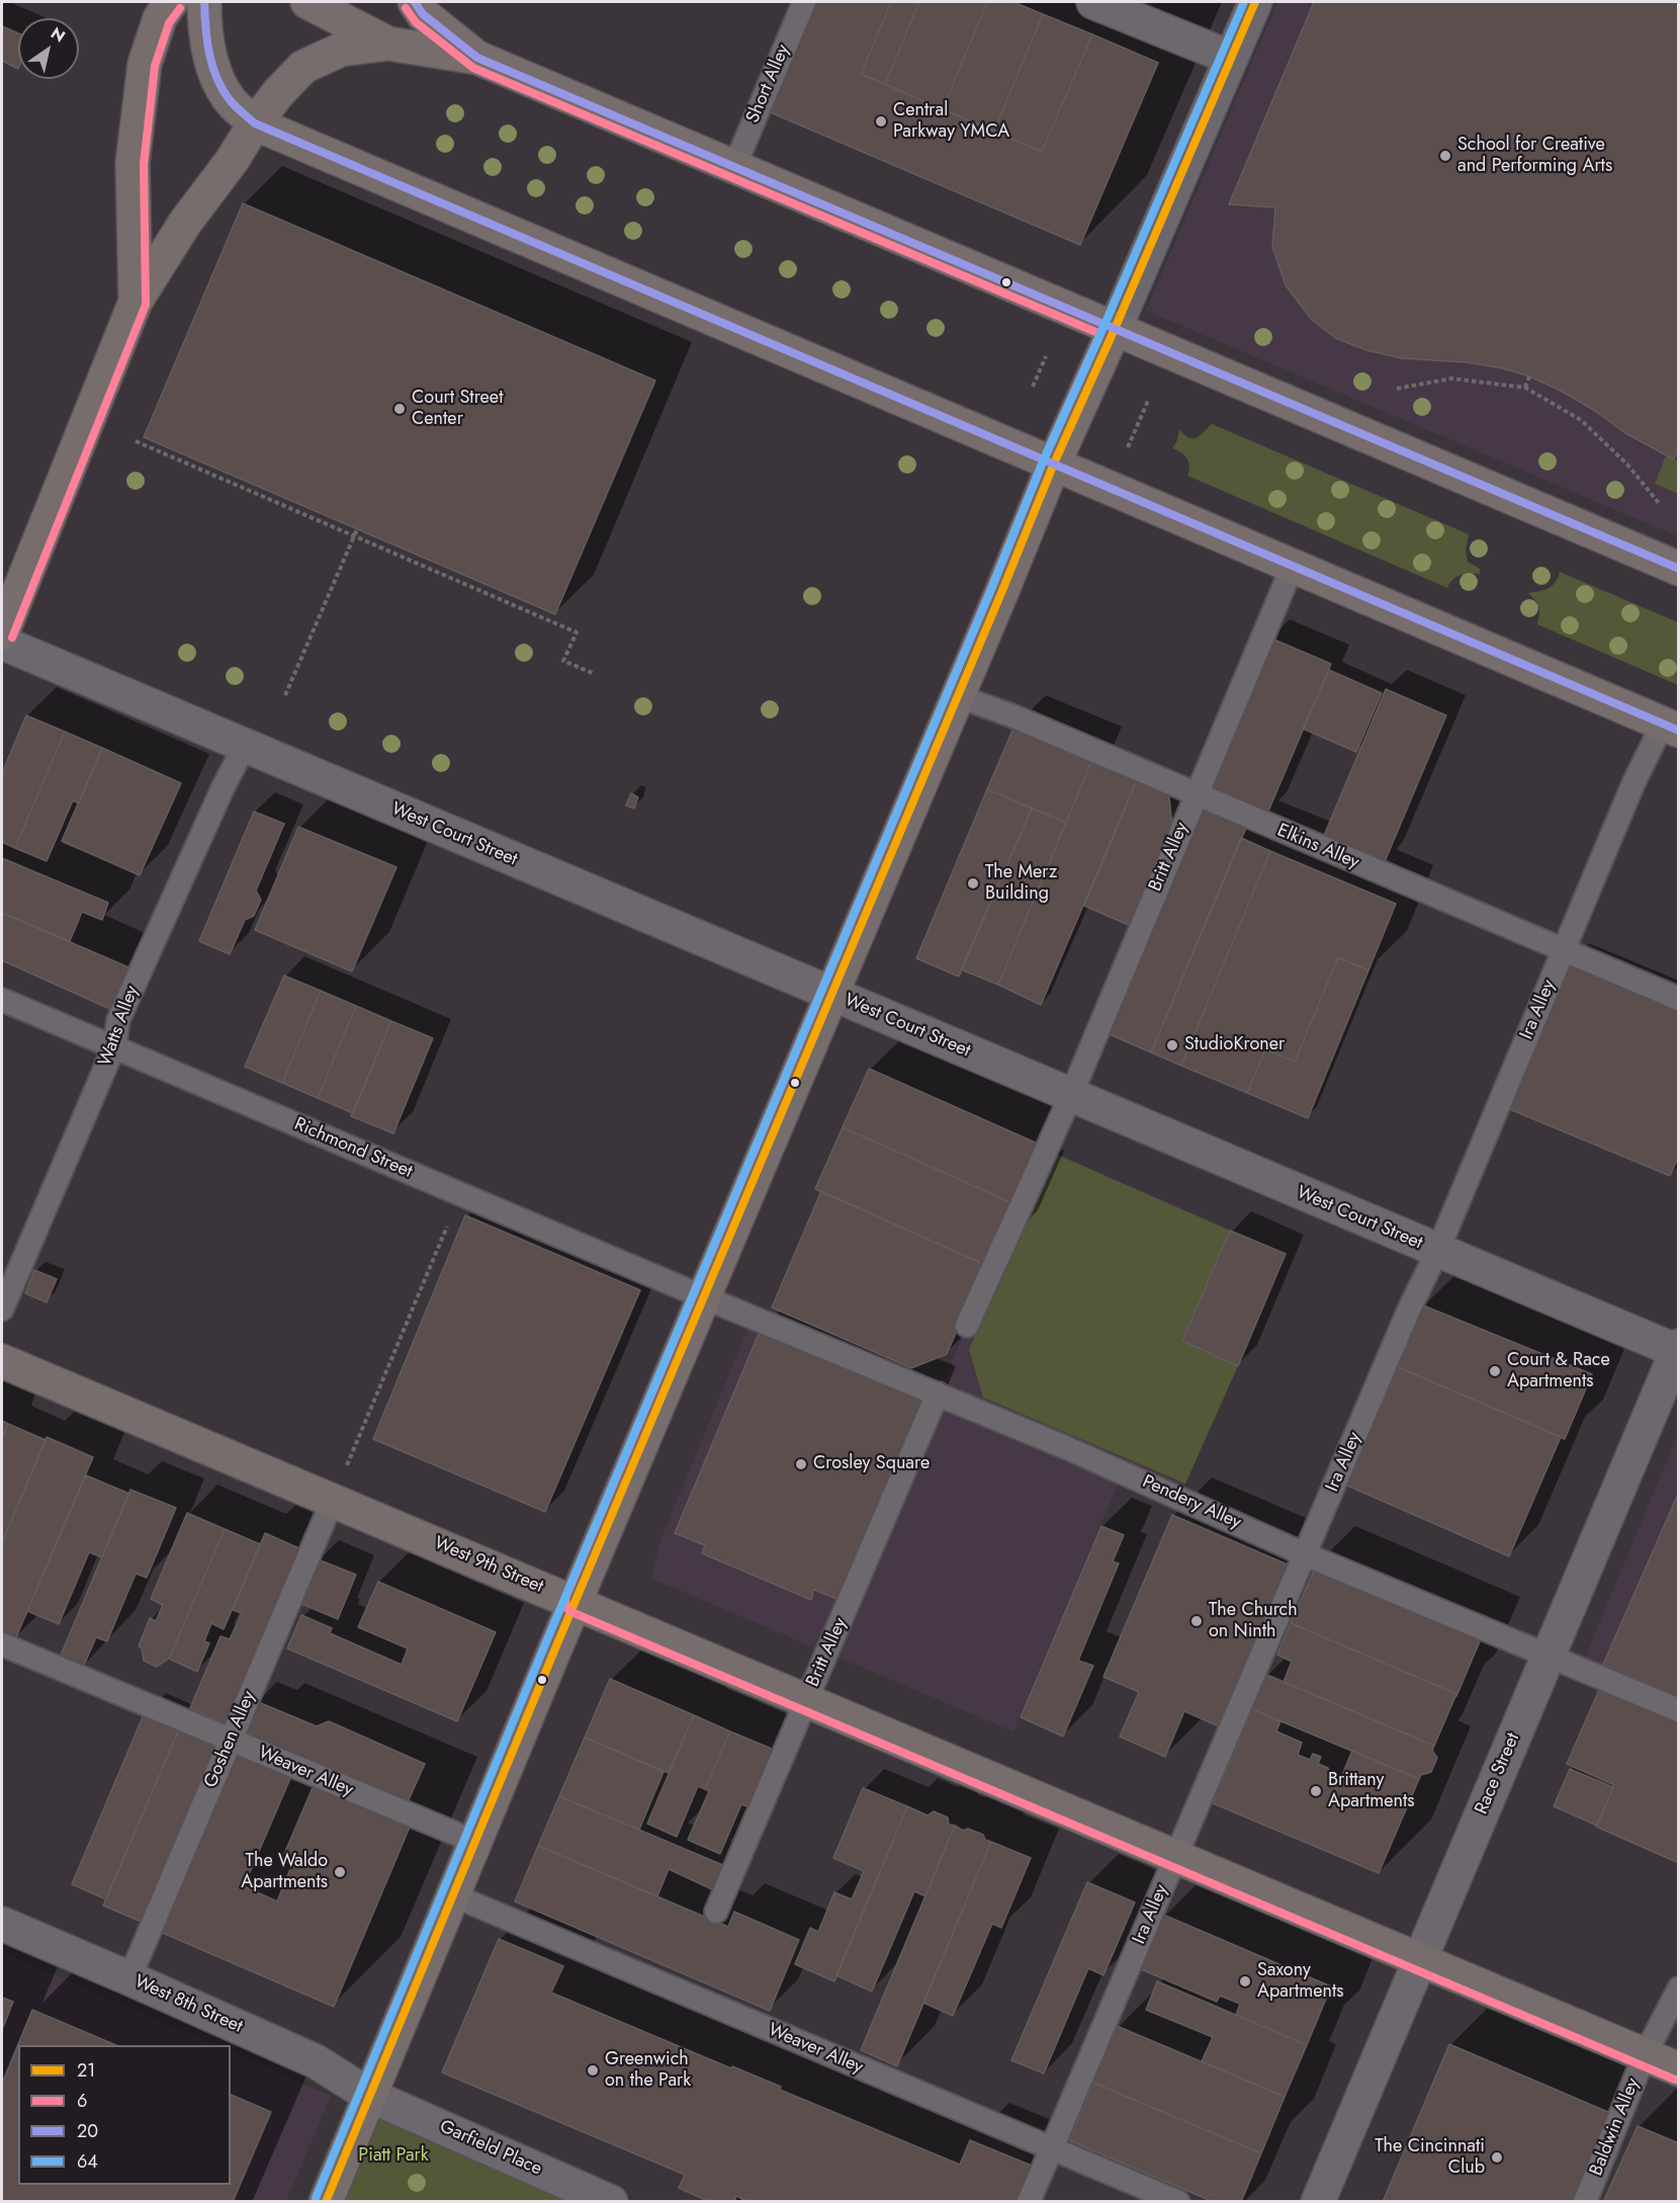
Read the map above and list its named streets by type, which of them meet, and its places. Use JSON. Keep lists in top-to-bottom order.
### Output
{
  "streets": {
    "main road": ["West 9th Street"],
    "street": [
      "West Court Street",
      "Race Street",
      "West 8th Street",
      "Garfield Place"
    ],
    "lane": [
      "Short Alley",
      "Elkins Alley",
      "Britt Alley",
      "Ira Alley",
      "Watts Alley",
      "Richmond Street",
      "Pendery Alley",
      "Goshen Alley",
      "Weaver Alley",
      "Baldwin Alley"
    ]
  },
  "crossings": [
    ["West Court Street", "Britt Alley"],
    ["West Court Street", "Ira Alley"],
    ["West Court Street", "Watts Alley"],
    ["West Court Street", "Race Street"],
    ["Elkins Alley", "Britt Alley"],
    ["Elkins Alley", "Ira Alley"],
    ["Britt Alley", "Pendery Alley"],
    ["Britt Alley", "West 9th Street"],
    ["Ira Alley", "Pendery Alley"],
    ["Ira Alley", "West 9th Street"],
    ["Ira Alley", "Weaver Alley"],
    ["Watts Alley", "Richmond Street"],
    ["Richmond Street", "Pendery Alley"],
    ["Pendery Alley", "Race Street"],
    ["West 9th Street", "Goshen Alley"],
    ["West 9th Street", "Race Street"],
    ["West 9th Street", "Baldwin Alley"],
    ["Goshen Alley", "Weaver Alley"],
    ["Goshen Alley", "West 8th Street"],
    ["West 8th Street", "Garfield Place"]
  ],
  "parks": ["Piatt Park"],
  "places": [
    "Central Parkway YMCA",
    "School for Creative and Performing Arts",
    "Court Street Center",
    "The Merz Building",
    "StudioKroner",
    "Court & Race Apartments",
    "Crosley Square",
    "The Church on Ninth",
    "Brittany Apartments",
    "The Waldo Apartments",
    "Saxony Apartments",
    "Greenwich on the Park",
    "The Cincinnati Club"
  ],
  "lines": [
    "transit line 21",
    "transit line 20",
    "transit line 64",
    "transit line 6"
  ],
  "legend": [
    "21",
    "6",
    "20",
    "64"
  ],
  "north": "top right"
}
